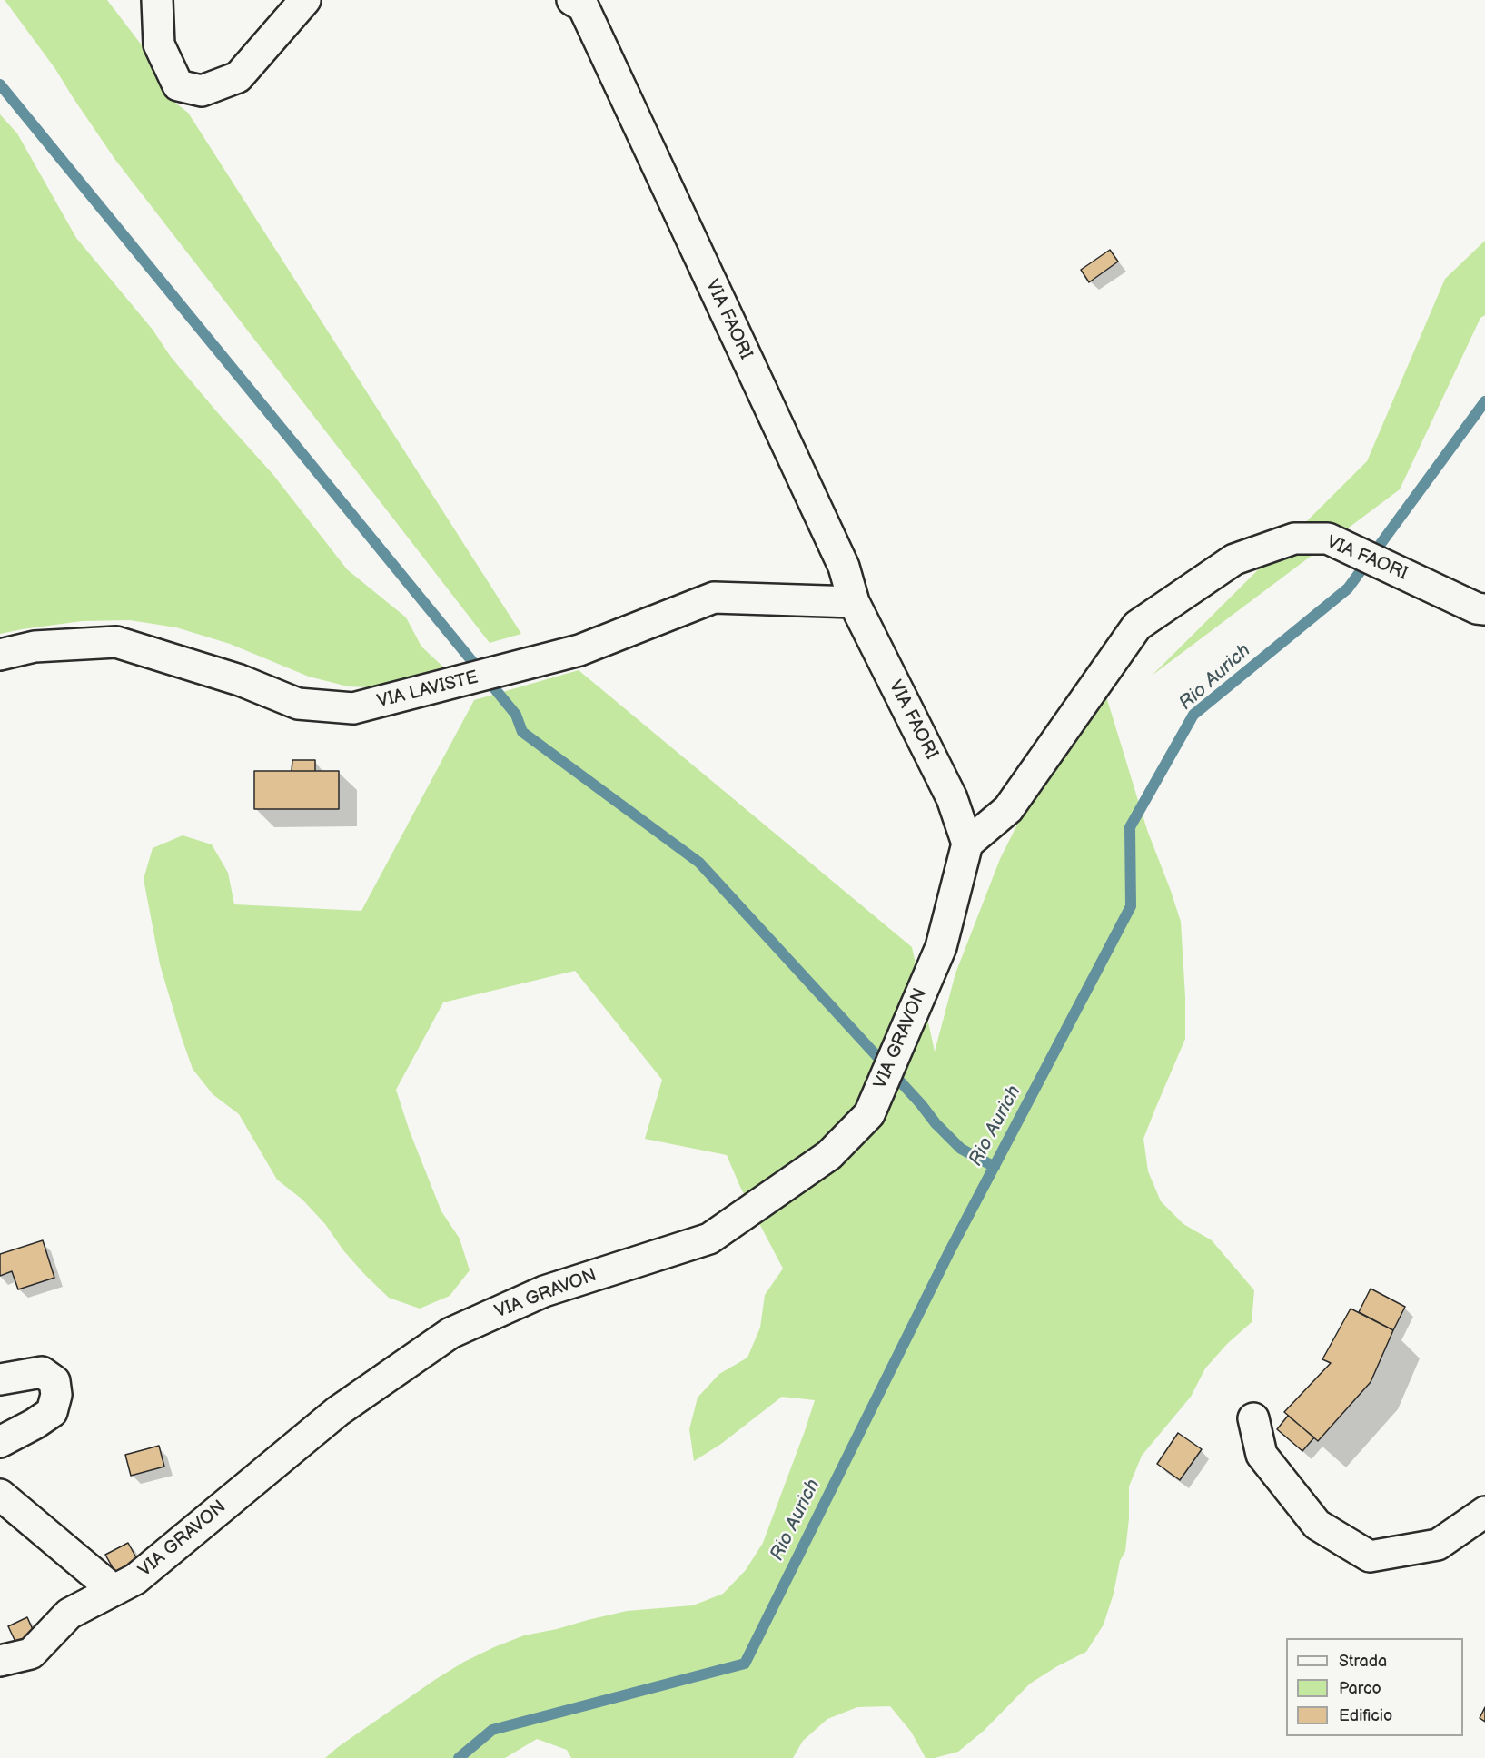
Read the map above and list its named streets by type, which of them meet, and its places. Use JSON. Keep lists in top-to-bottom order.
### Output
{
  "streets": {
    "street": ["VIA FAORI", "VIA LAVISTE", "VIA GRAVON"]
  },
  "crossings": [
    ["VIA FAORI", "VIA LAVISTE"],
    ["VIA FAORI", "VIA GRAVON"]
  ],
  "water": ["Rio Aurich"],
  "legend": ["Strada", "Parco", "Edificio"]
}
